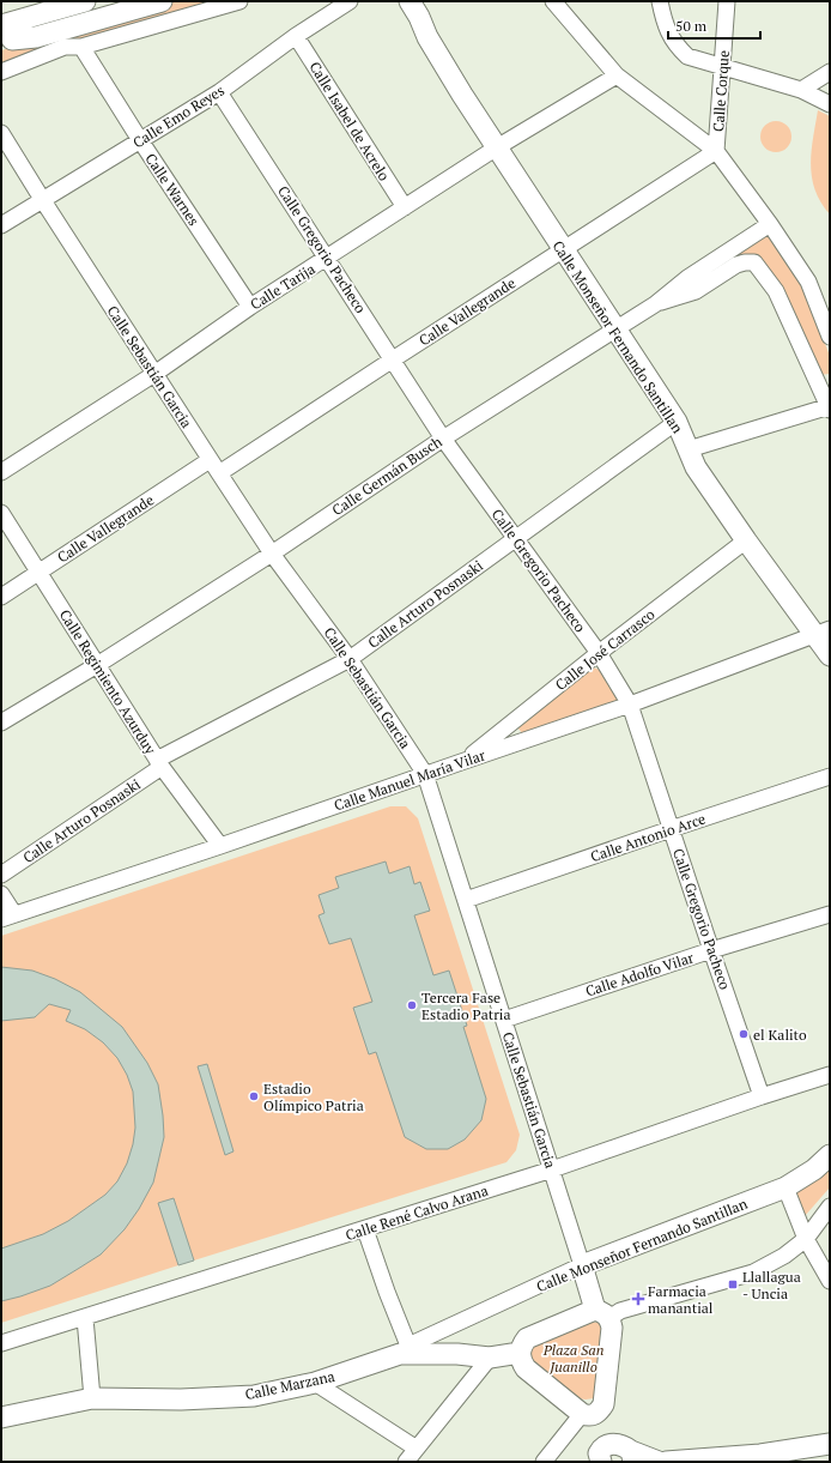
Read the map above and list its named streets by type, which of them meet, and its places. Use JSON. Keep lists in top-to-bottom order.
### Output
{
  "streets": {
    "main road": ["Calle Monseñor Fernando Santillan", "Calle Sebastián Garcia", "Calle Marzana"],
    "street": [
      "Calle Corque",
      "Calle Emo Reyes",
      "Calle Isabel de Acrelo",
      "Calle Warnes",
      "Calle Gregorio Pacheco",
      "Calle Tarija",
      "Calle Vallegrande",
      "Calle Germán Busch",
      "Calle Arturo Posnaski",
      "Calle José Carrasco",
      "Calle Regimiento Azurduy",
      "Calle Manuel María Vilar",
      "Calle Antonio Arce",
      "Calle Adolfo Vilar",
      "Calle René Calvo Arana"
    ]
  },
  "crossings": [
    ["Calle Corque", "Calle Vallegrande"],
    ["Calle Emo Reyes", "Calle Isabel de Acrelo"],
    ["Calle Emo Reyes", "Calle Warnes"],
    ["Calle Emo Reyes", "Calle Gregorio Pacheco"],
    ["Calle Emo Reyes", "Calle Sebastián Garcia"],
    ["Calle Isabel de Acrelo", "Calle Tarija"],
    ["Calle Warnes", "Calle Tarija"],
    ["Calle Gregorio Pacheco", "Calle Tarija"],
    ["Calle Gregorio Pacheco", "Calle Vallegrande"],
    ["Calle Gregorio Pacheco", "Calle Germán Busch"],
    ["Calle Gregorio Pacheco", "Calle Arturo Posnaski"],
    ["Calle Gregorio Pacheco", "Calle José Carrasco"],
    ["Calle Gregorio Pacheco", "Calle Manuel María Vilar"],
    ["Calle Gregorio Pacheco", "Calle Antonio Arce"],
    ["Calle Gregorio Pacheco", "Calle Adolfo Vilar"],
    ["Calle Gregorio Pacheco", "Calle René Calvo Arana"],
    ["Calle Tarija", "Calle Monseñor Fernando Santillan"],
    ["Calle Tarija", "Calle Sebastián Garcia"],
    ["Calle Vallegrande", "Calle Monseñor Fernando Santillan"],
    ["Calle Vallegrande", "Calle Sebastián Garcia"],
    ["Calle Vallegrande", "Calle Regimiento Azurduy"],
    ["Calle Monseñor Fernando Santillan", "Calle Sebastián Garcia"],
    ["Calle Monseñor Fernando Santillan", "Calle Germán Busch"],
    ["Calle Monseñor Fernando Santillan", "Calle Arturo Posnaski"],
    ["Calle Monseñor Fernando Santillan", "Calle José Carrasco"],
    ["Calle Monseñor Fernando Santillan", "Calle Manuel María Vilar"],
    ["Calle Monseñor Fernando Santillan", "Calle Marzana"],
    ["Calle Sebastián Garcia", "Calle Germán Busch"],
    ["Calle Sebastián Garcia", "Calle Arturo Posnaski"],
    ["Calle Sebastián Garcia", "Calle Manuel María Vilar"],
    ["Calle Sebastián Garcia", "Calle Antonio Arce"],
    ["Calle Sebastián Garcia", "Calle Adolfo Vilar"],
    ["Calle Sebastián Garcia", "Calle René Calvo Arana"],
    ["Calle Germán Busch", "Calle Regimiento Azurduy"],
    ["Calle Arturo Posnaski", "Calle Regimiento Azurduy"],
    ["Calle José Carrasco", "Calle Manuel María Vilar"],
    ["Calle Regimiento Azurduy", "Calle Manuel María Vilar"]
  ],
  "parks": ["Plaza San Juanillo"],
  "places": {
    "other": ["Tercera Fase Estadio Patria", "el Kalito", "Estadio Olímpico Patria"],
    "transit": ["Llallagua - Uncia"],
    "health": ["Farmacia manantial"]
  },
  "scale_bar": "50 m"
}
